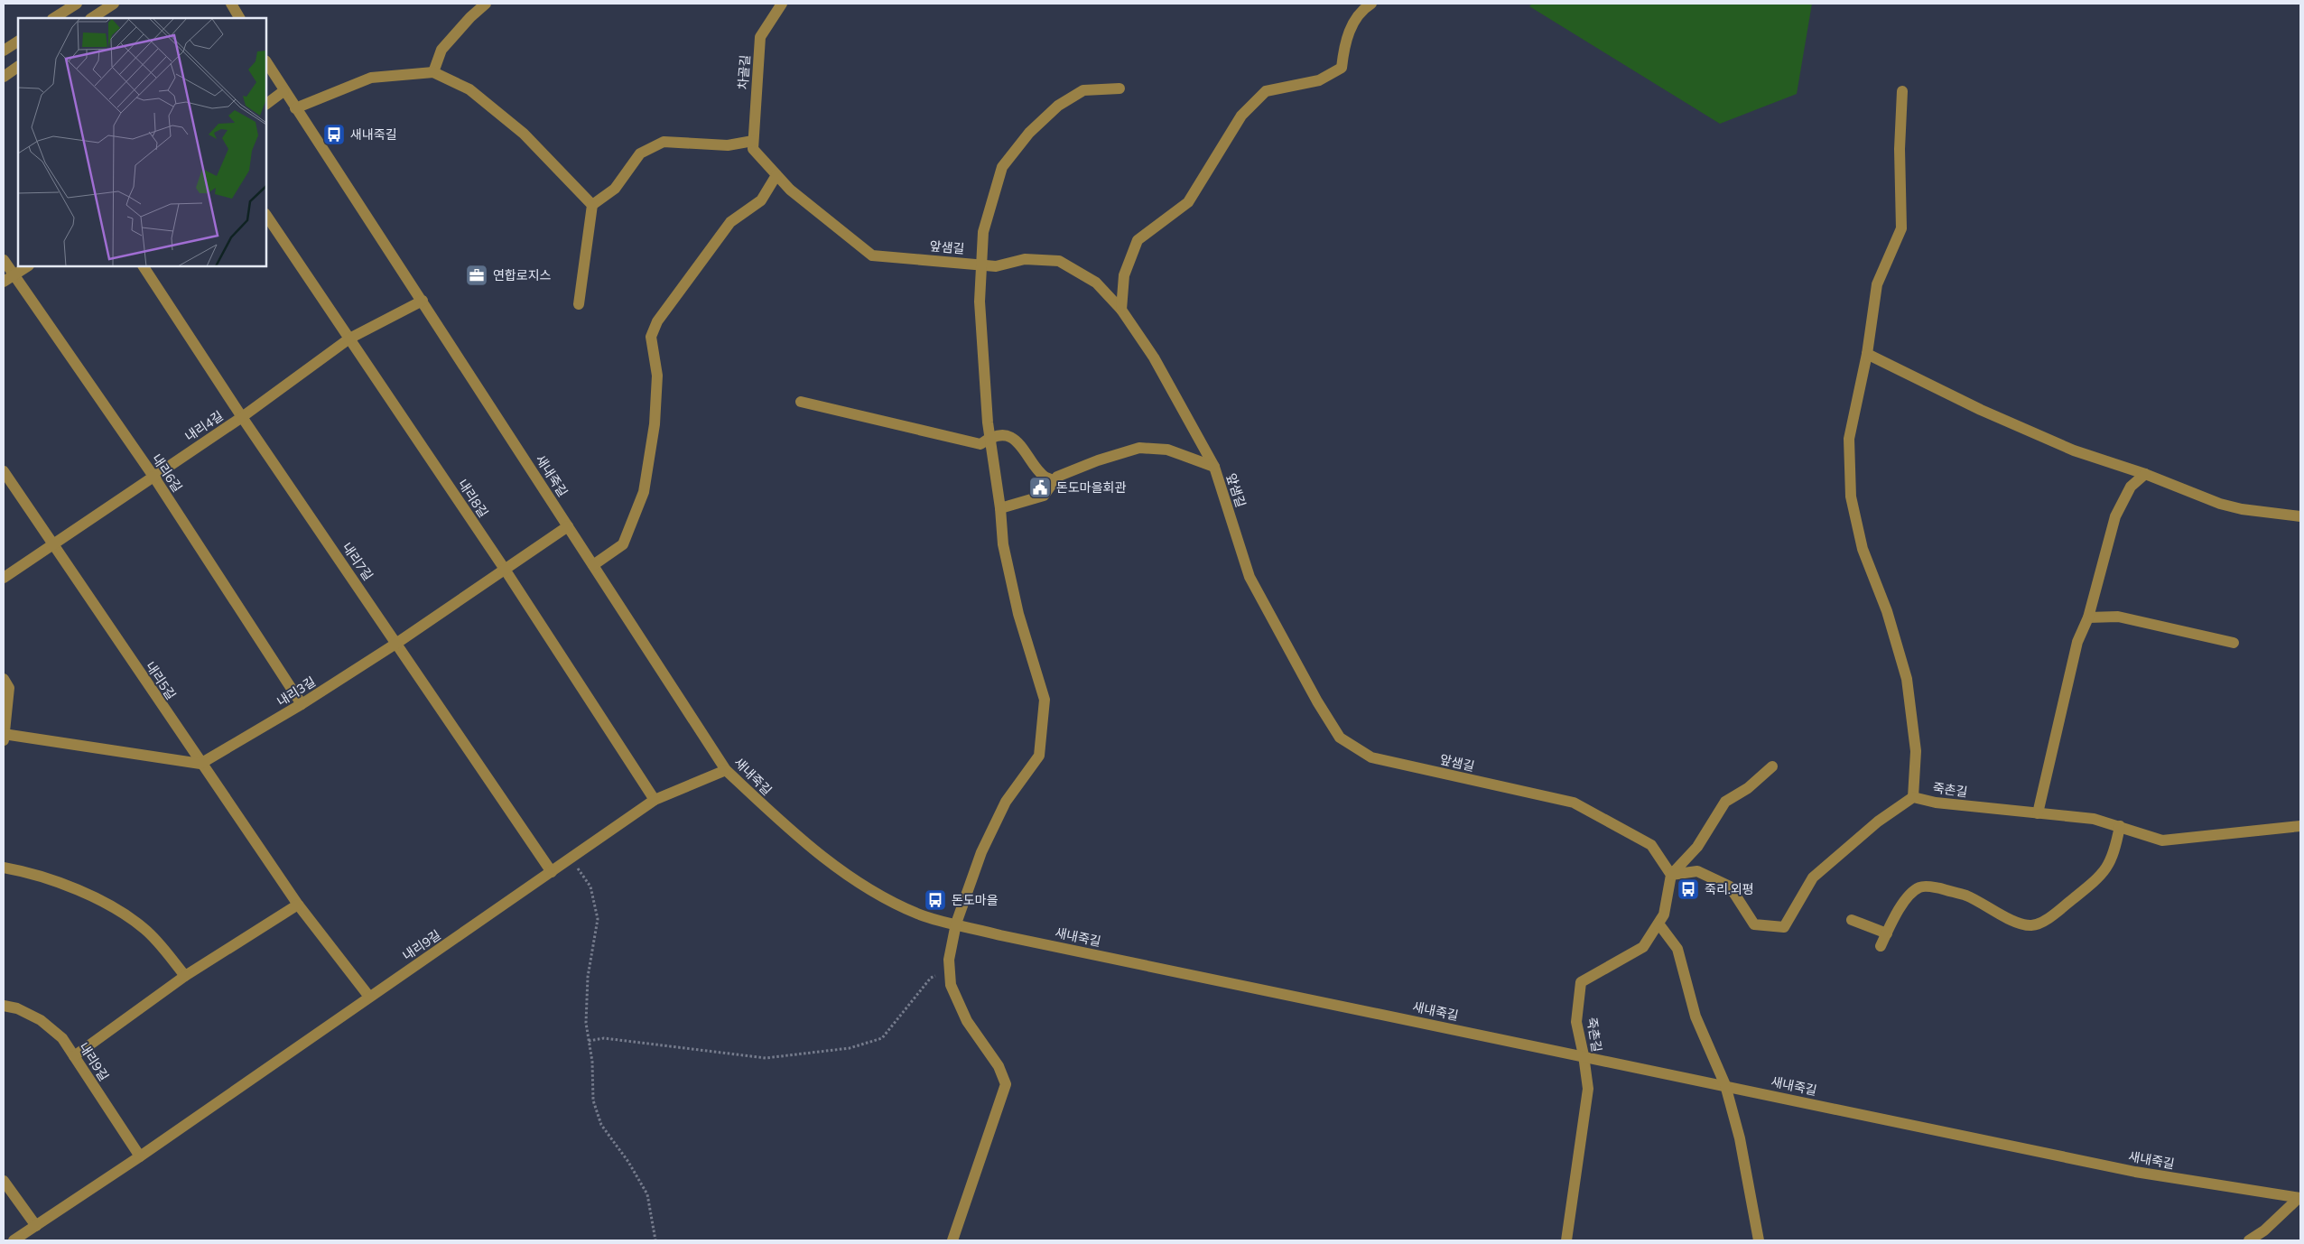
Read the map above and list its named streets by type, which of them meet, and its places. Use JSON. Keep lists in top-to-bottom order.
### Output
{
  "streets": {
    "street": [
      "차골길",
      "앞샘길",
      "내리4길",
      "내리6길",
      "새내죽길",
      "내리8길",
      "내리7길",
      "내리5길",
      "내리3길",
      "죽촌길",
      "내리9길"
    ]
  },
  "crossings": [
    ["차골길", "앞샘길"],
    ["앞샘길", "죽촌길"],
    ["내리4길", "내리6길"],
    ["내리4길", "새내죽길"],
    ["내리4길", "내리8길"],
    ["내리4길", "내리7길"],
    ["내리4길", "내리5길"],
    ["내리6길", "내리3길"],
    ["새내죽길", "내리3길"],
    ["새내죽길", "죽촌길"],
    ["새내죽길", "내리9길"],
    ["내리8길", "내리3길"],
    ["내리8길", "내리9길"],
    ["내리7길", "내리3길"],
    ["내리7길", "내리9길"],
    ["내리5길", "내리3길"],
    ["내리5길", "내리9길"]
  ],
  "places": {
    "bus stop": ["새내죽길", "죽리.외평", "돈도마을"],
    "office": ["연합로지스"],
    "public building": ["돈도마을회관"]
  }
}
